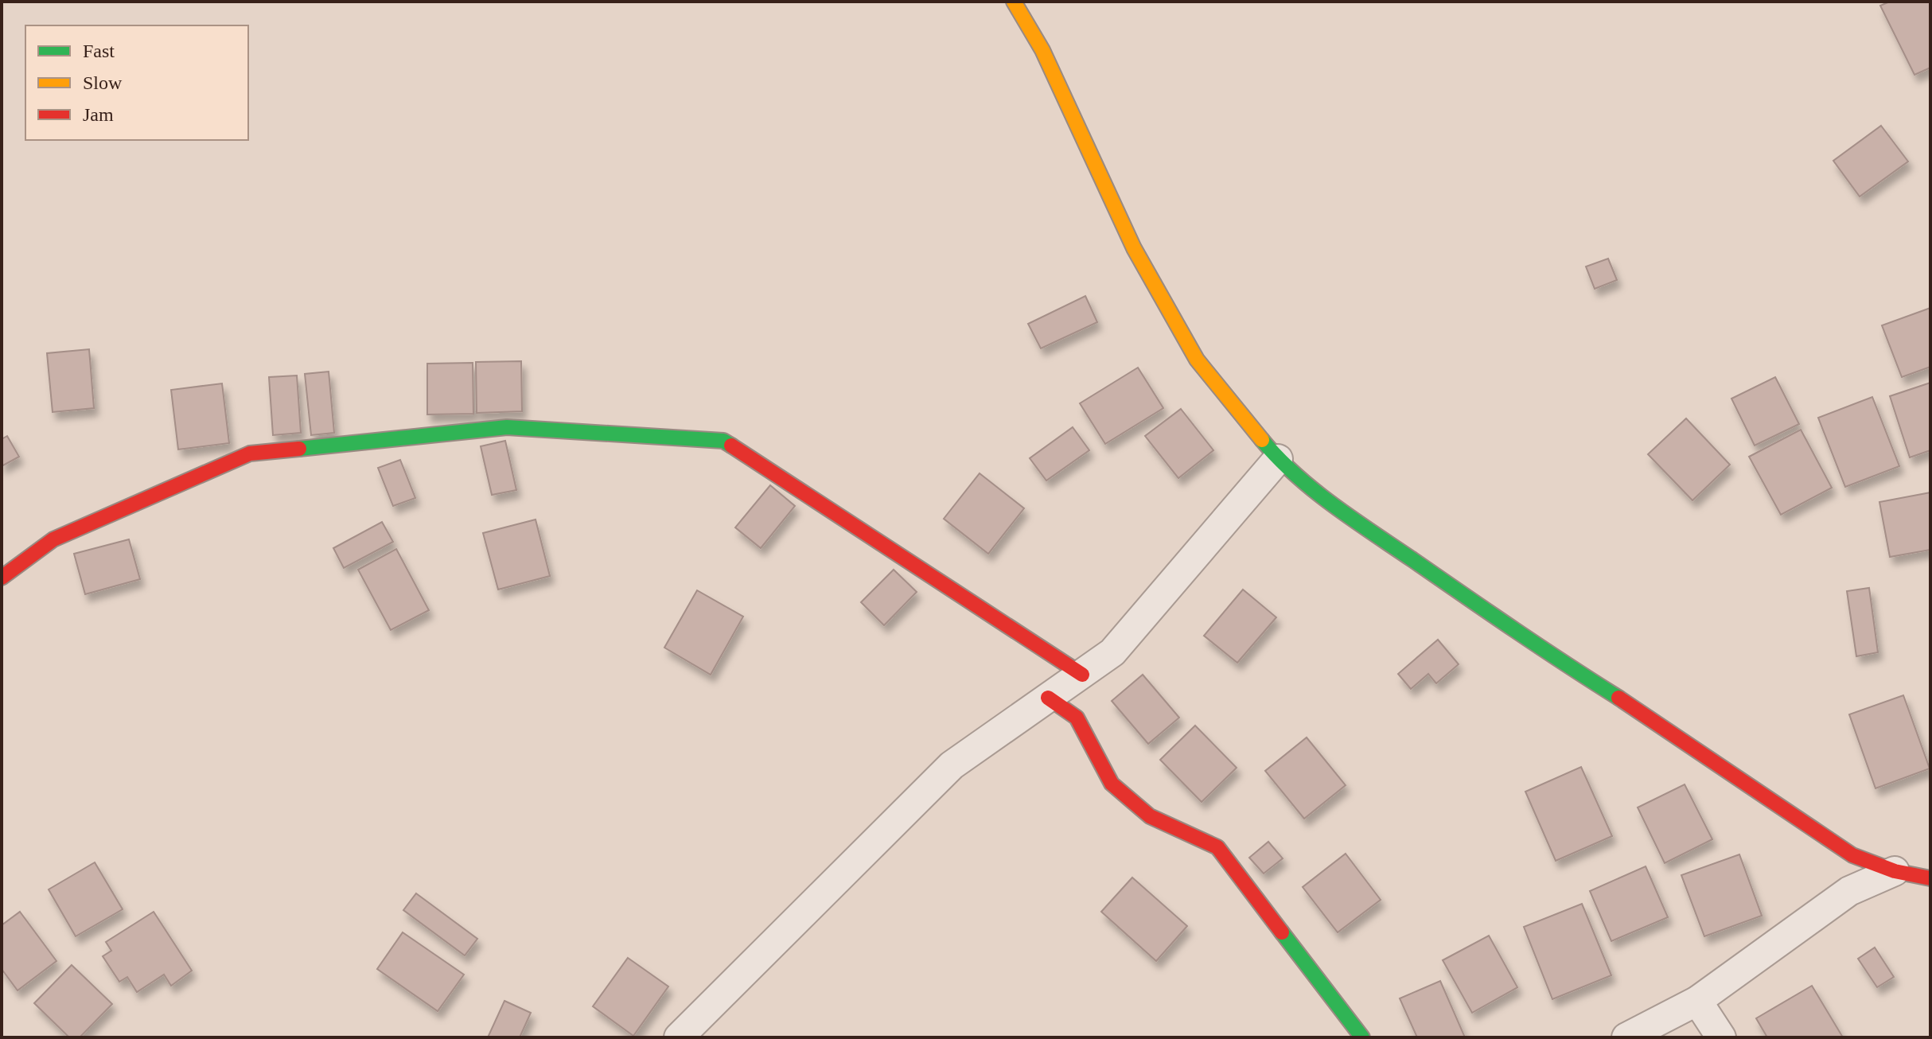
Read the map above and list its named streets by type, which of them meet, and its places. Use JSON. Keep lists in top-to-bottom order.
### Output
{
  "legend": ["Fast", "Slow", "Jam"]
}
